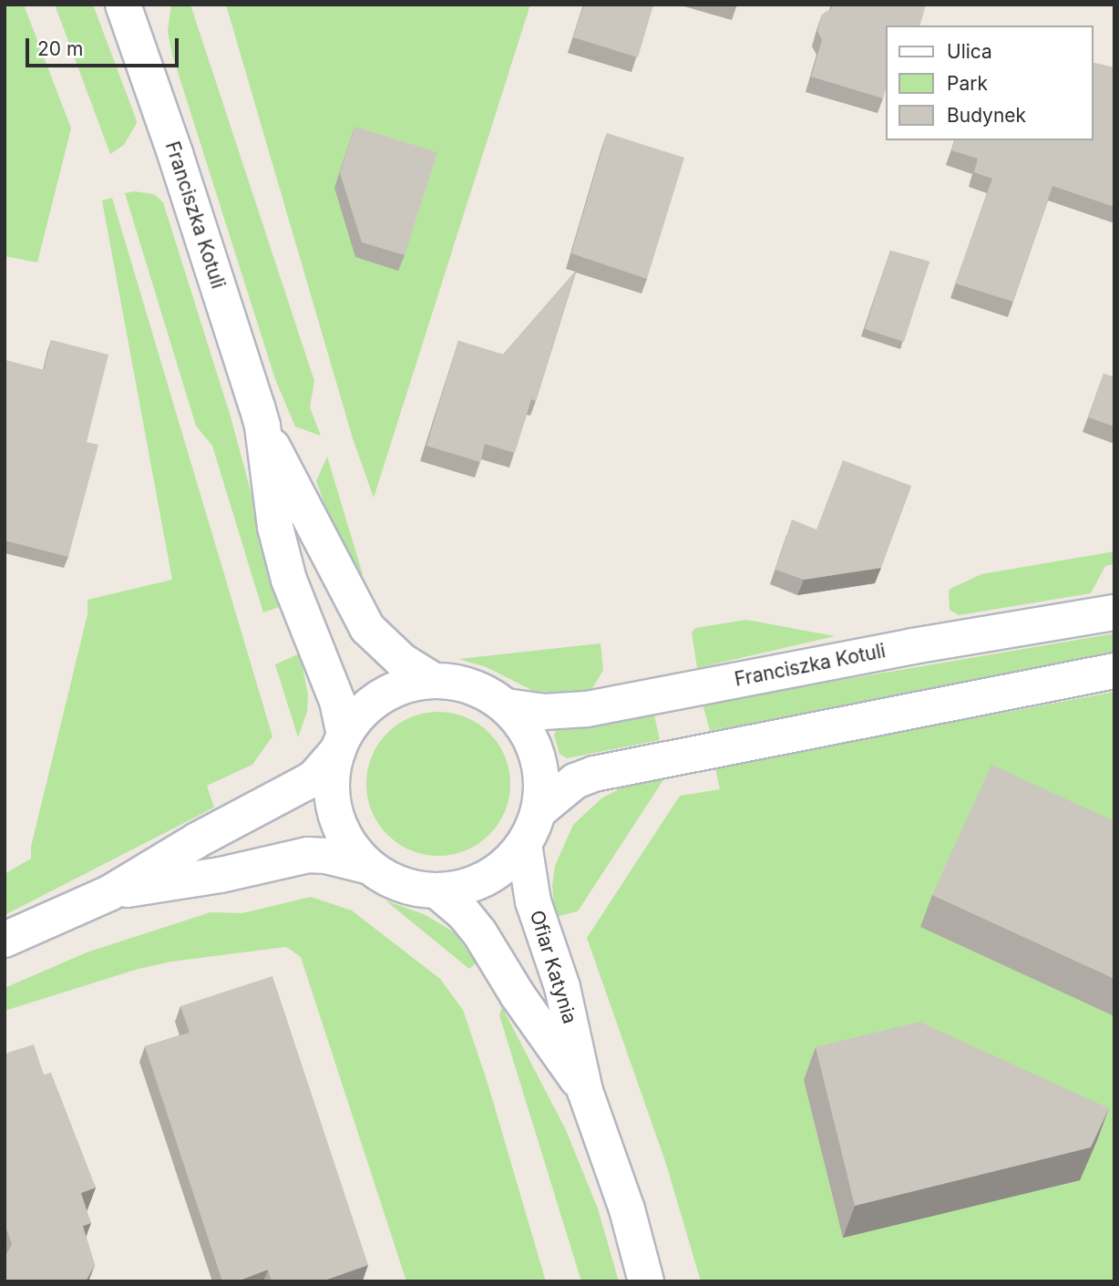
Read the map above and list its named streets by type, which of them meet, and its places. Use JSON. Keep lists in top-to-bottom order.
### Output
{
  "streets": {
    "street": ["Franciszka Kotuli", "Ofiar Katynia"]
  },
  "crossings": [
    ["Franciszka Kotuli", "Ofiar Katynia"]
  ],
  "legend": ["Ulica", "Park", "Budynek"],
  "scale_bar": "20 m"
}
